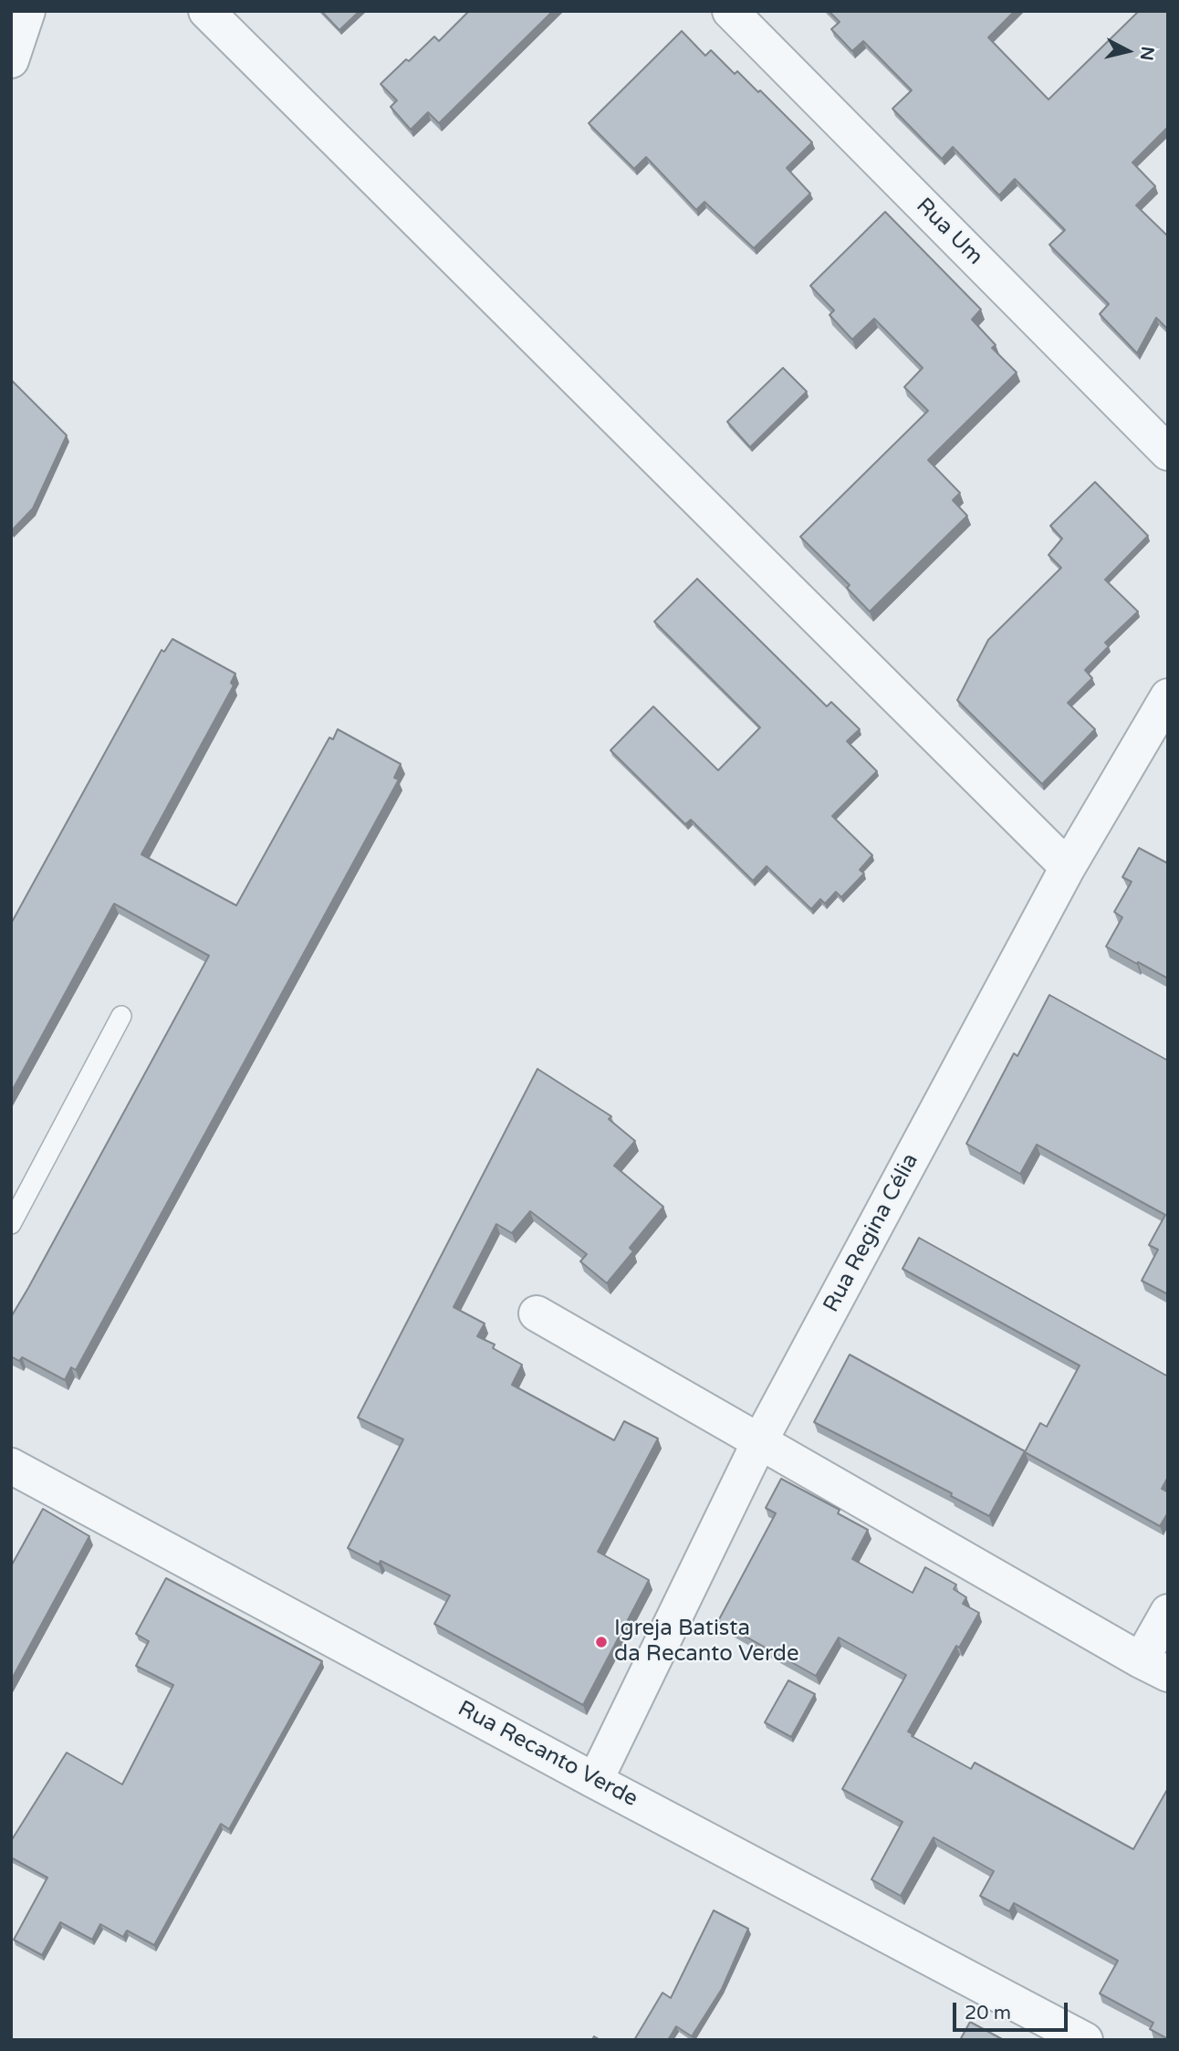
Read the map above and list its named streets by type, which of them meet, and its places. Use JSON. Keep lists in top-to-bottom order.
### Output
{
  "streets": {
    "street": ["Rua Um", "Rua Regina Célia", "Rua Recanto Verde"]
  },
  "crossings": [
    ["Rua Regina Célia", "Rua Recanto Verde"]
  ],
  "places": ["Igreja Batista da Recanto Verde"],
  "scale_bar": "20 m",
  "north": "right"
}
